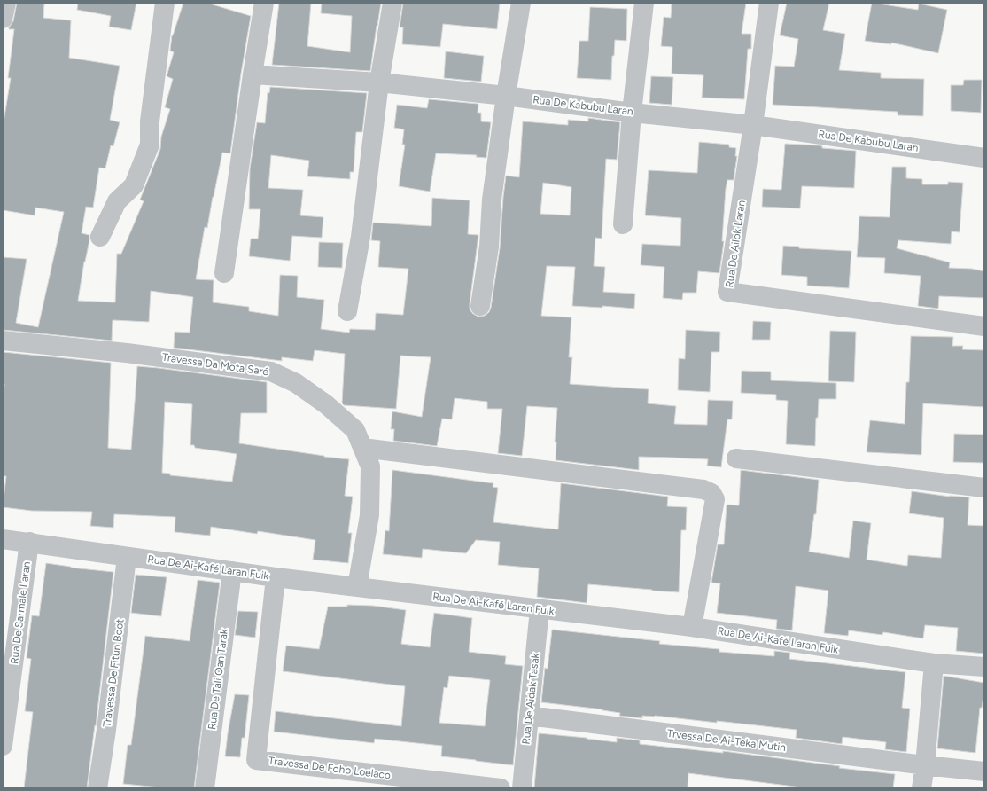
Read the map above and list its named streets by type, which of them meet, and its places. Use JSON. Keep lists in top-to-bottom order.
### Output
{
  "streets": {
    "street": [
      "Rua De Kabubu Laran",
      "Rua De Ailok Laran",
      "Travessa Da Mota Saré",
      "Rua De Ai-Kafé Laran Fuik",
      "Rua De Sarmale Laran",
      "Travessa De Fitun Boot",
      "Rua De Tali Oan Tarak",
      "Rua De Aidak Tasak",
      "Trvessa De Ai-Teka Mutin",
      "Travessa De Foho Loelaco"
    ]
  },
  "crossings": [
    ["Rua De Kabubu Laran", "Rua De Ailok Laran"],
    ["Travessa Da Mota Saré", "Rua De Ai-Kafé Laran Fuik"],
    ["Rua De Ai-Kafé Laran Fuik", "Rua De Sarmale Laran"],
    ["Rua De Ai-Kafé Laran Fuik", "Travessa De Fitun Boot"],
    ["Rua De Ai-Kafé Laran Fuik", "Rua De Tali Oan Tarak"],
    ["Rua De Ai-Kafé Laran Fuik", "Rua De Aidak Tasak"],
    ["Rua De Ai-Kafé Laran Fuik", "Travessa De Foho Loelaco"],
    ["Rua De Aidak Tasak", "Trvessa De Ai-Teka Mutin"]
  ]
}
